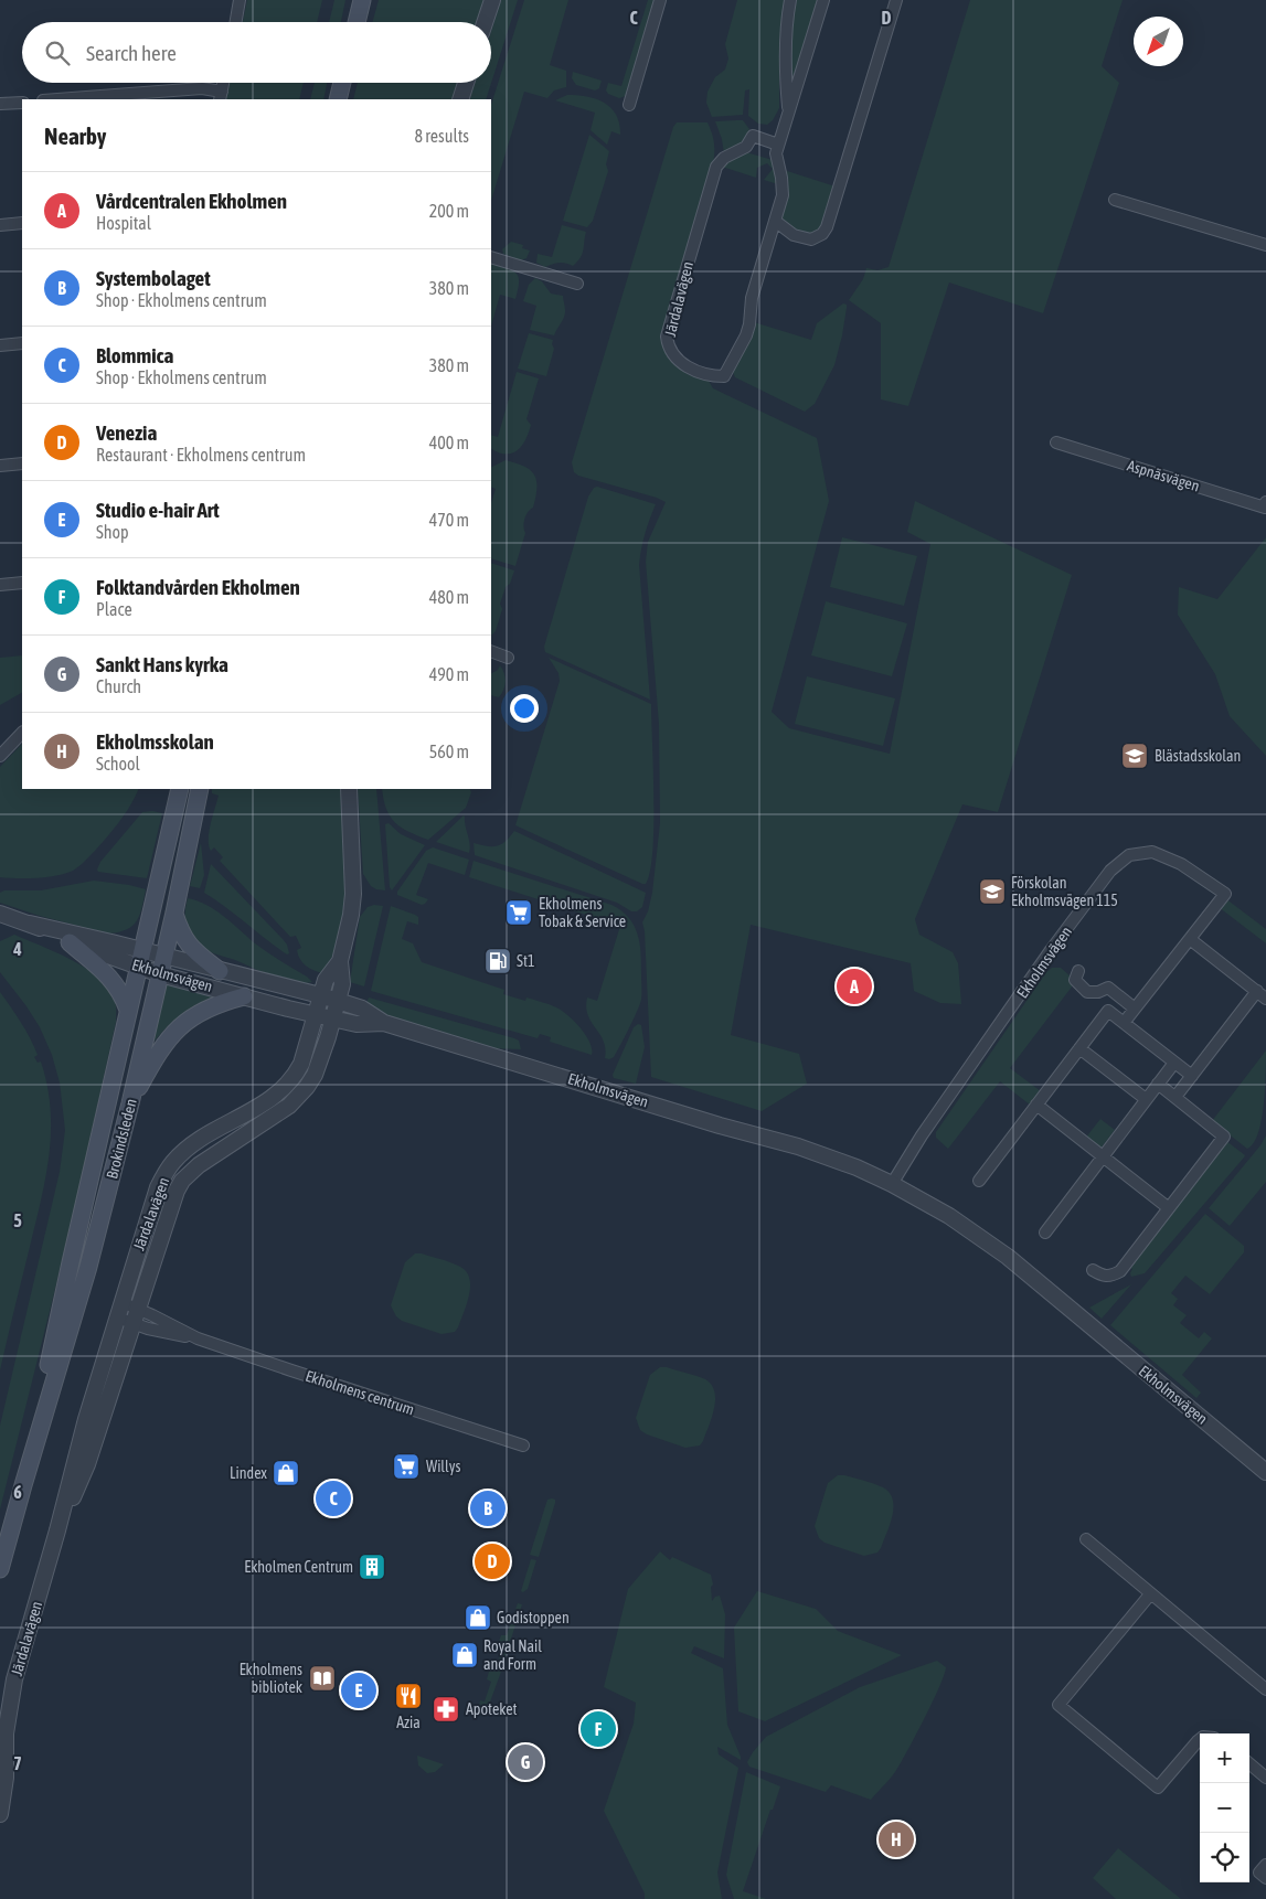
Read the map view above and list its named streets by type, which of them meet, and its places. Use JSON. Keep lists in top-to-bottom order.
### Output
{
  "streets": {
    "main road": ["Brokindsleden"],
    "street": [
      "Järdalavägen",
      "Aspnäsvägen",
      "Ekholmsvägen",
      "Ekholmens centrum"
    ]
  },
  "crossings": [
    ["Järdalavägen", "Ekholmsvägen"],
    ["Järdalavägen", "Ekholmens centrum"],
    ["Ekholmsvägen", "Brokindsleden"]
  ],
  "places": {
    "school or university": ["Blästadsskolan", "Förskolan Ekholmsvägen 115"],
    "supermarket": ["Ekholmens Tobak & Service", "Willys"],
    "fuel station": ["St1"],
    "shop": ["Lindex", "Godistoppen", "Royal Nail and Form"],
    "building": ["Ekholmen Centrum"],
    "library": ["Ekholmens bibliotek"],
    "restaurant": ["Azia"],
    "pharmacy": ["Apoteket"]
  },
  "north": "bottom left",
  "page": {
    "search": "Search here",
    "heading": ["Nearby", "8 results"],
    "list": [
      {
        "mark": "A",
        "name": "Vårdcentralen Ekholmen",
        "note": "Hospital",
        "value": "200 m"
      },
      {
        "mark": "B",
        "name": "Systembolaget",
        "note": "Shop · Ekholmens centrum",
        "value": "380 m"
      },
      {
        "mark": "C",
        "name": "Blommica",
        "note": "Shop · Ekholmens centrum",
        "value": "380 m"
      },
      {
        "mark": "D",
        "name": "Venezia",
        "note": "Restaurant · Ekholmens centrum",
        "value": "400 m"
      },
      {
        "mark": "E",
        "name": "Studio e-hair Art",
        "note": "Shop",
        "value": "470 m"
      },
      {
        "mark": "F",
        "name": "Folktandvården Ekholmen",
        "note": "Place",
        "value": "480 m"
      },
      {
        "mark": "G",
        "name": "Sankt Hans kyrka",
        "note": "Church",
        "value": "490 m"
      },
      {
        "mark": "H",
        "name": "Ekholmsskolan",
        "note": "School",
        "value": "560 m"
      }
    ],
    "pins": [
      "A",
      "C",
      "B",
      "D",
      "E",
      "F",
      "G",
      "H"
    ],
    "map_buttons": ["+", "−"]
  },
  "grid": {
    "columns": ["C", "D"],
    "rows": [
      "4",
      "5",
      "6",
      "7"
    ]
  }
}
